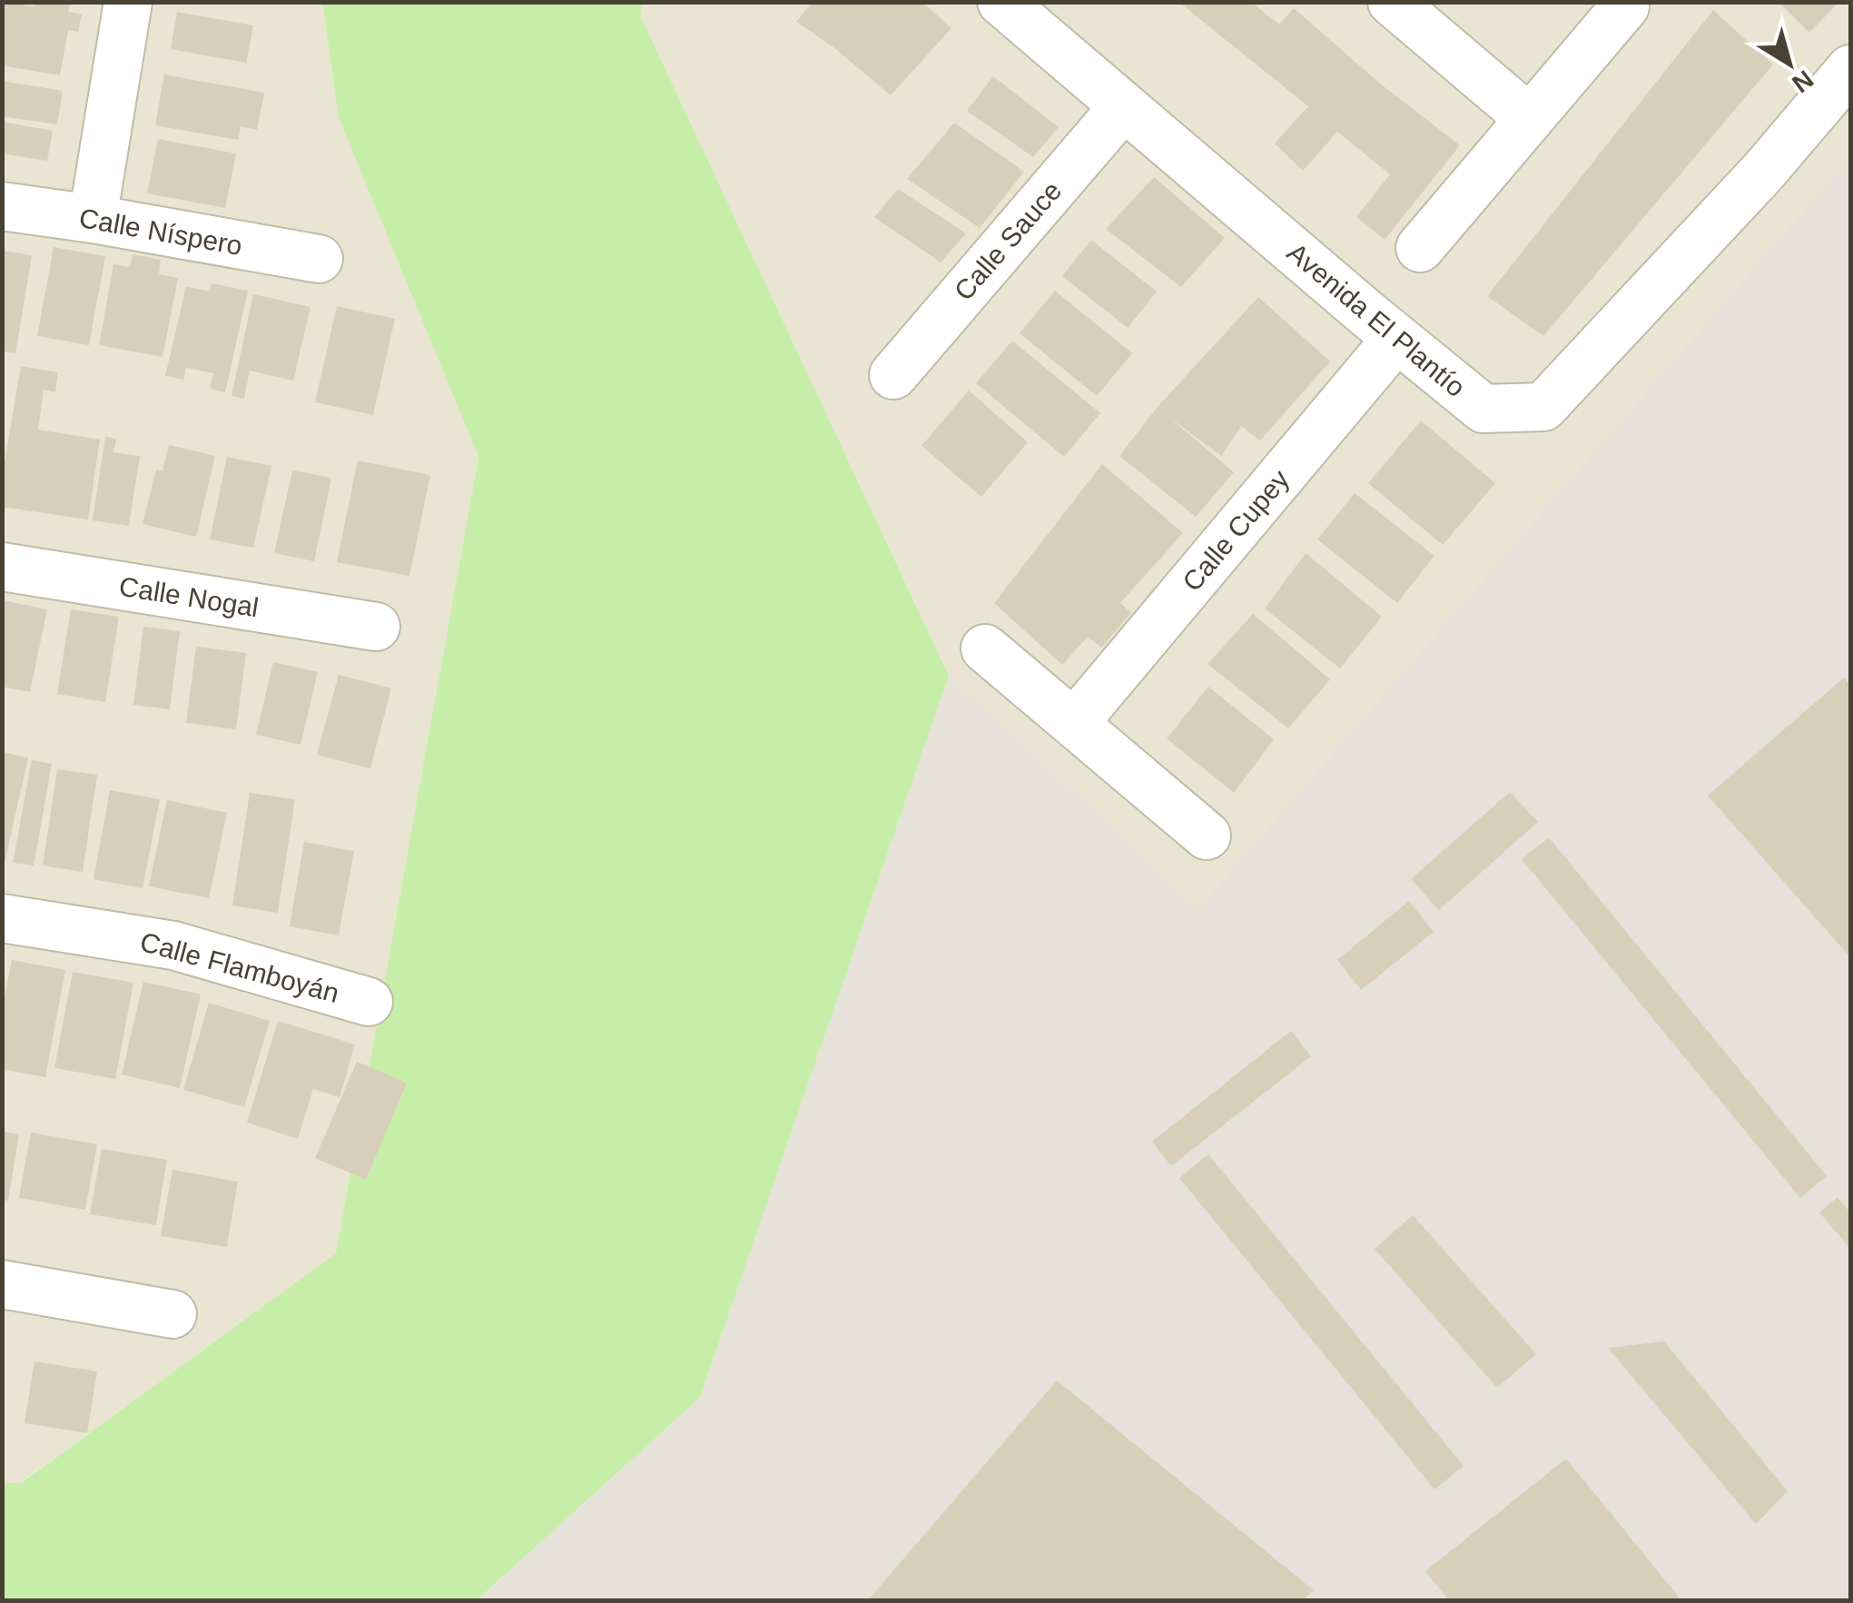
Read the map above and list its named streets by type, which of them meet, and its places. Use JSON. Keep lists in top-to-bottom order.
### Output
{
  "streets": {
    "street": [
      "Calle Níspero",
      "Calle Sauce",
      "Avenida El Plantío",
      "Calle Cupey",
      "Calle Nogal",
      "Calle Flamboyán"
    ]
  },
  "crossings": [
    ["Calle Sauce", "Avenida El Plantío"],
    ["Avenida El Plantío", "Calle Cupey"]
  ],
  "north": "bottom right"
}
